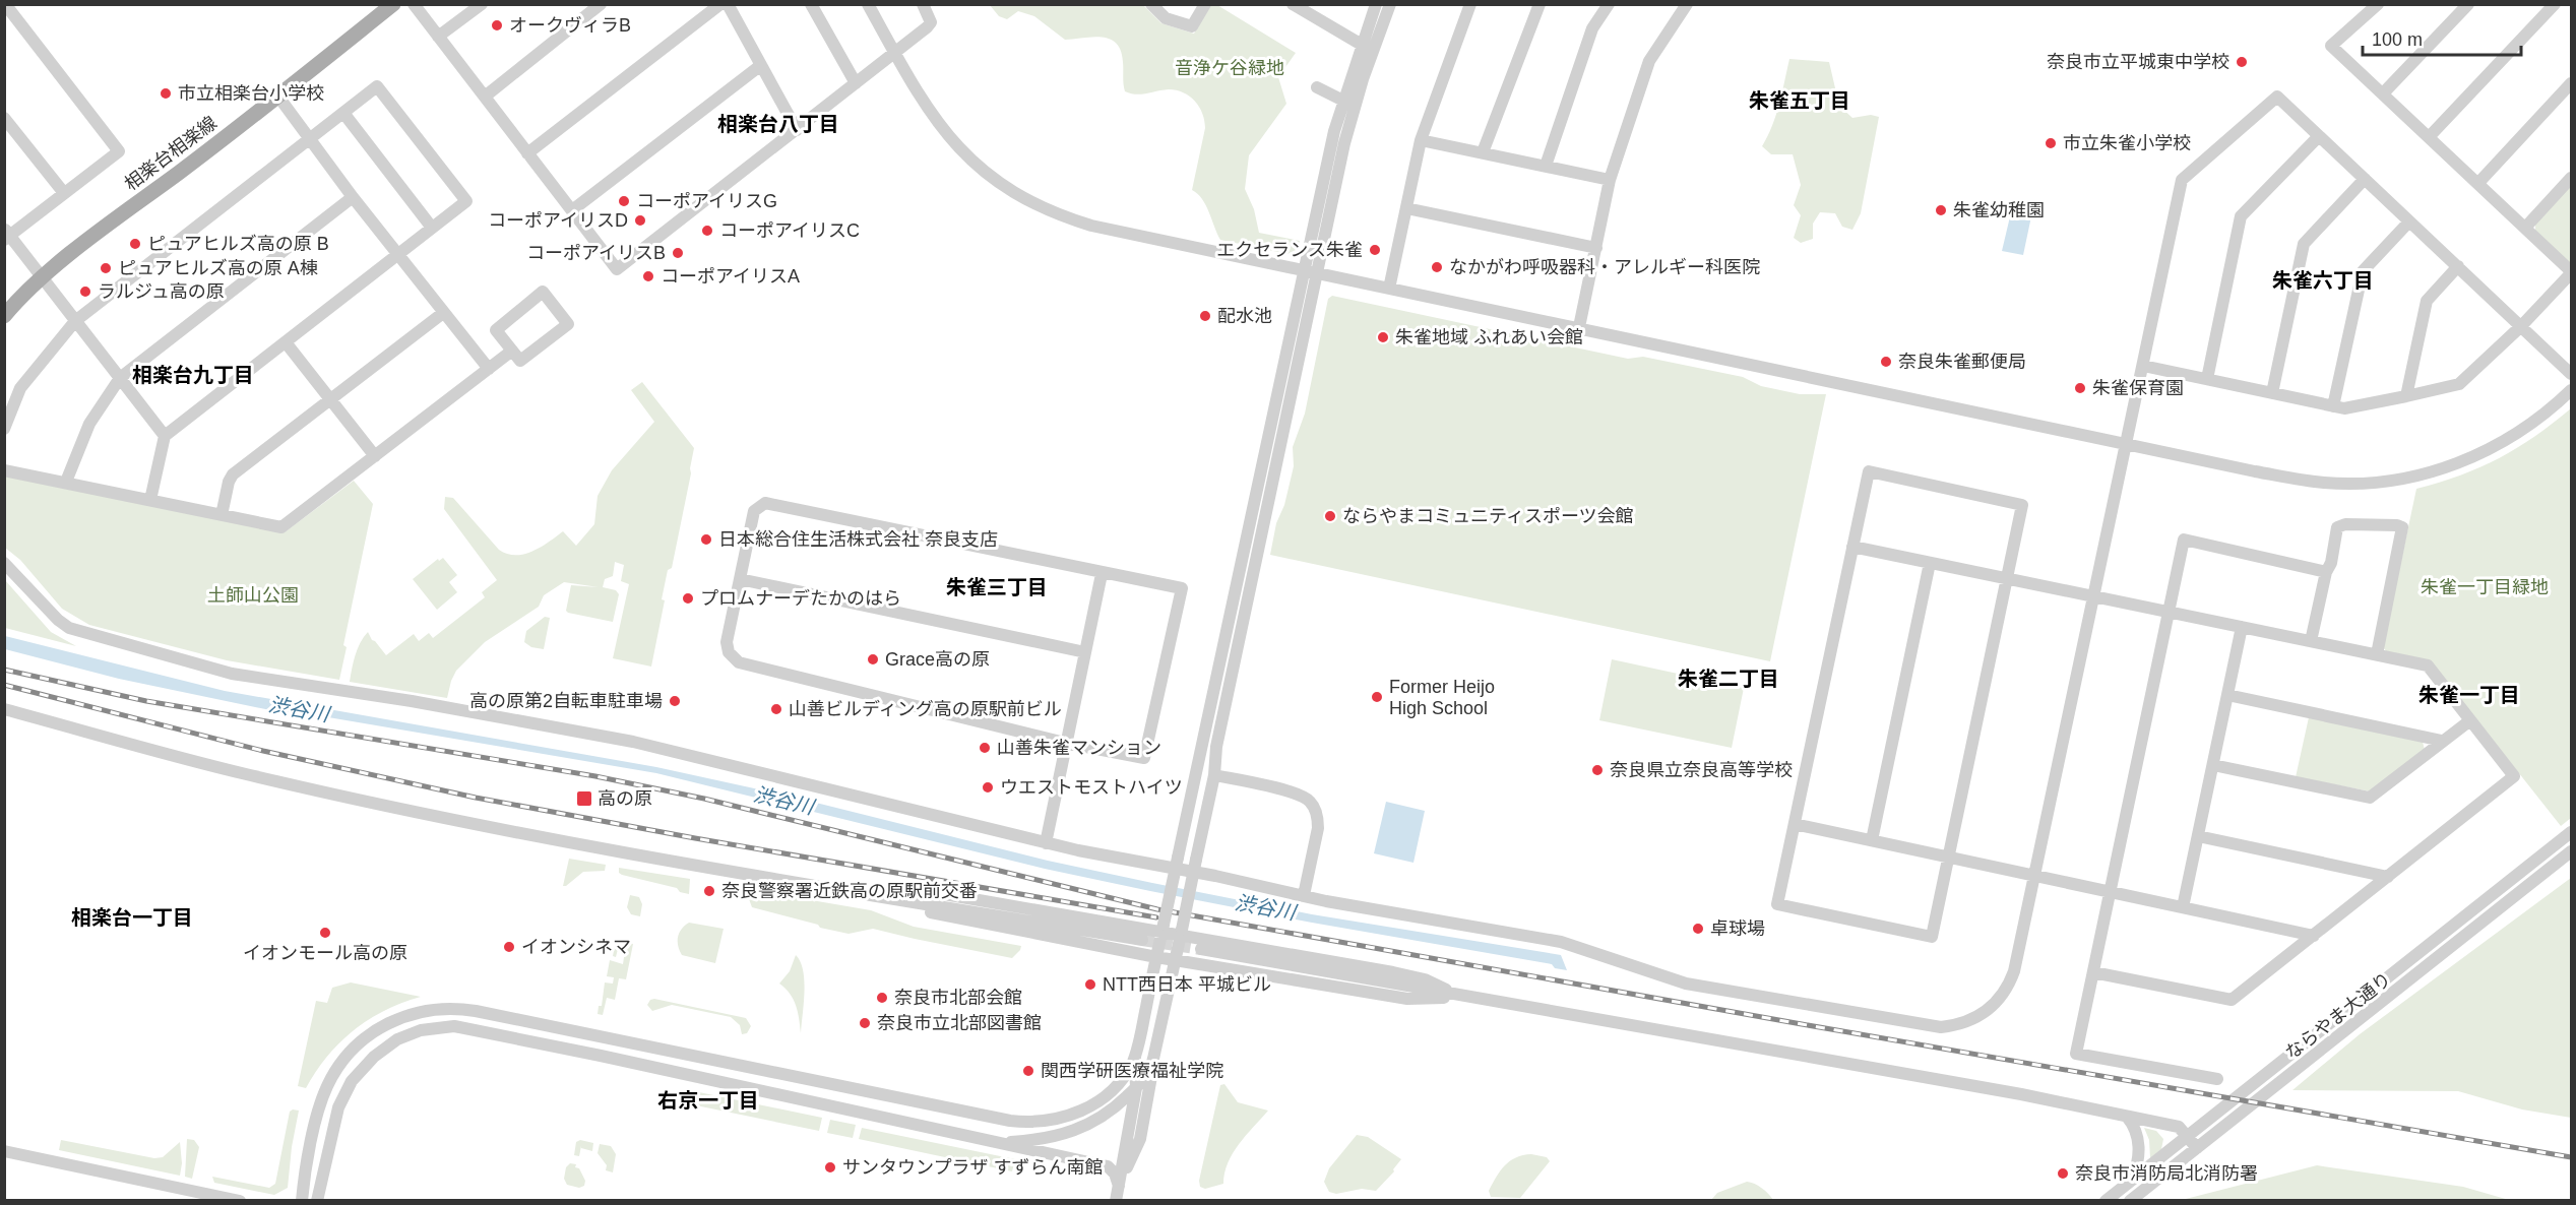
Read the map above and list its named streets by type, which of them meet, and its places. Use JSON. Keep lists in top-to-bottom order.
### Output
{
  "streets": {
    "main road": ["相楽台相楽線"],
    "street": ["ならやま大通り"]
  },
  "districts": [
    "朱雀五丁目",
    "相楽台八丁目",
    "朱雀六丁目",
    "相楽台九丁目",
    "朱雀三丁目",
    "朱雀二丁目",
    "朱雀一丁目",
    "相楽台一丁目",
    "右京一丁目"
  ],
  "water": ["渋谷川"],
  "parks": ["音浄ケ谷緑地", "朱雀一丁目緑地", "土師山公園"],
  "places": {
    "other": [
      "オークヴィラB",
      "奈良市立平城東中学校",
      "市立相楽台小学校",
      "市立朱雀小学校",
      "コーポアイリスG",
      "朱雀幼稚園",
      "コーポアイリスD",
      "コーポアイリスC",
      "ピュアヒルズ高の原 B",
      "エクセランス朱雀",
      "コーポアイリスB",
      "なかがわ呼吸器科・アレルギー科医院",
      "ピュアヒルズ高の原 A棟",
      "コーポアイリスA",
      "ラルジュ高の原",
      "配水池",
      "朱雀地域 ふれあい会館",
      "奈良朱雀郵便局",
      "朱雀保育園",
      "ならやまコミュニティスポーツ会館",
      "日本総合住生活株式会社 奈良支店",
      "プロムナーデたかのはら",
      "Grace高の原",
      "Former Heijo High School",
      "高の原第2自転車駐車場",
      "山善ビルディング高の原駅前ビル",
      "山善朱雀マンション",
      "奈良県立奈良高等学校",
      "ウエストモストハイツ",
      "奈良警察署近鉄高の原駅前交番",
      "卓球場",
      "イオンモール高の原",
      "イオンシネマ",
      "NTT西日本 平城ビル",
      "奈良市北部会館",
      "奈良市立北部図書館",
      "関西学研医療福祉学院",
      "サンタウンプラザ すずらん南館",
      "奈良市消防局北消防署"
    ],
    "transit": ["高の原"]
  },
  "scale_bar": "100 m"
}
